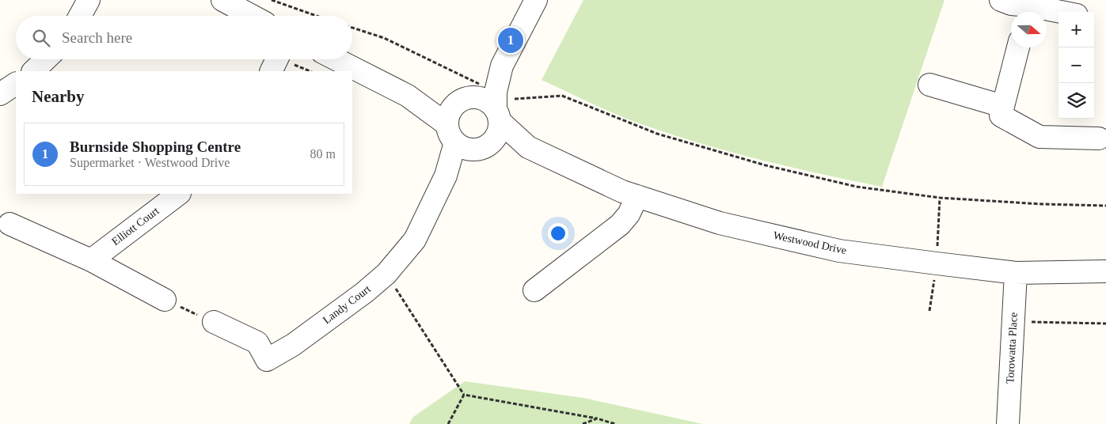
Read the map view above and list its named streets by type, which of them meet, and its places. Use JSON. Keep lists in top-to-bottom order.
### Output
{
  "streets": {
    "street": [
      "Elliott Court",
      "Westwood Drive",
      "Landy Court",
      "Torowatta Place"
    ]
  },
  "crossings": [
    ["Westwood Drive", "Landy Court"],
    ["Westwood Drive", "Torowatta Place"]
  ],
  "north": "right",
  "page": {
    "map_buttons": ["+", "−"],
    "search": "Search here",
    "pins": "1",
    "heading": "Nearby",
    "list": [
      {
        "mark": "1",
        "name": "Burnside Shopping Centre",
        "note": "Supermarket · Westwood Drive",
        "value": "80 m"
      }
    ]
  }
}
